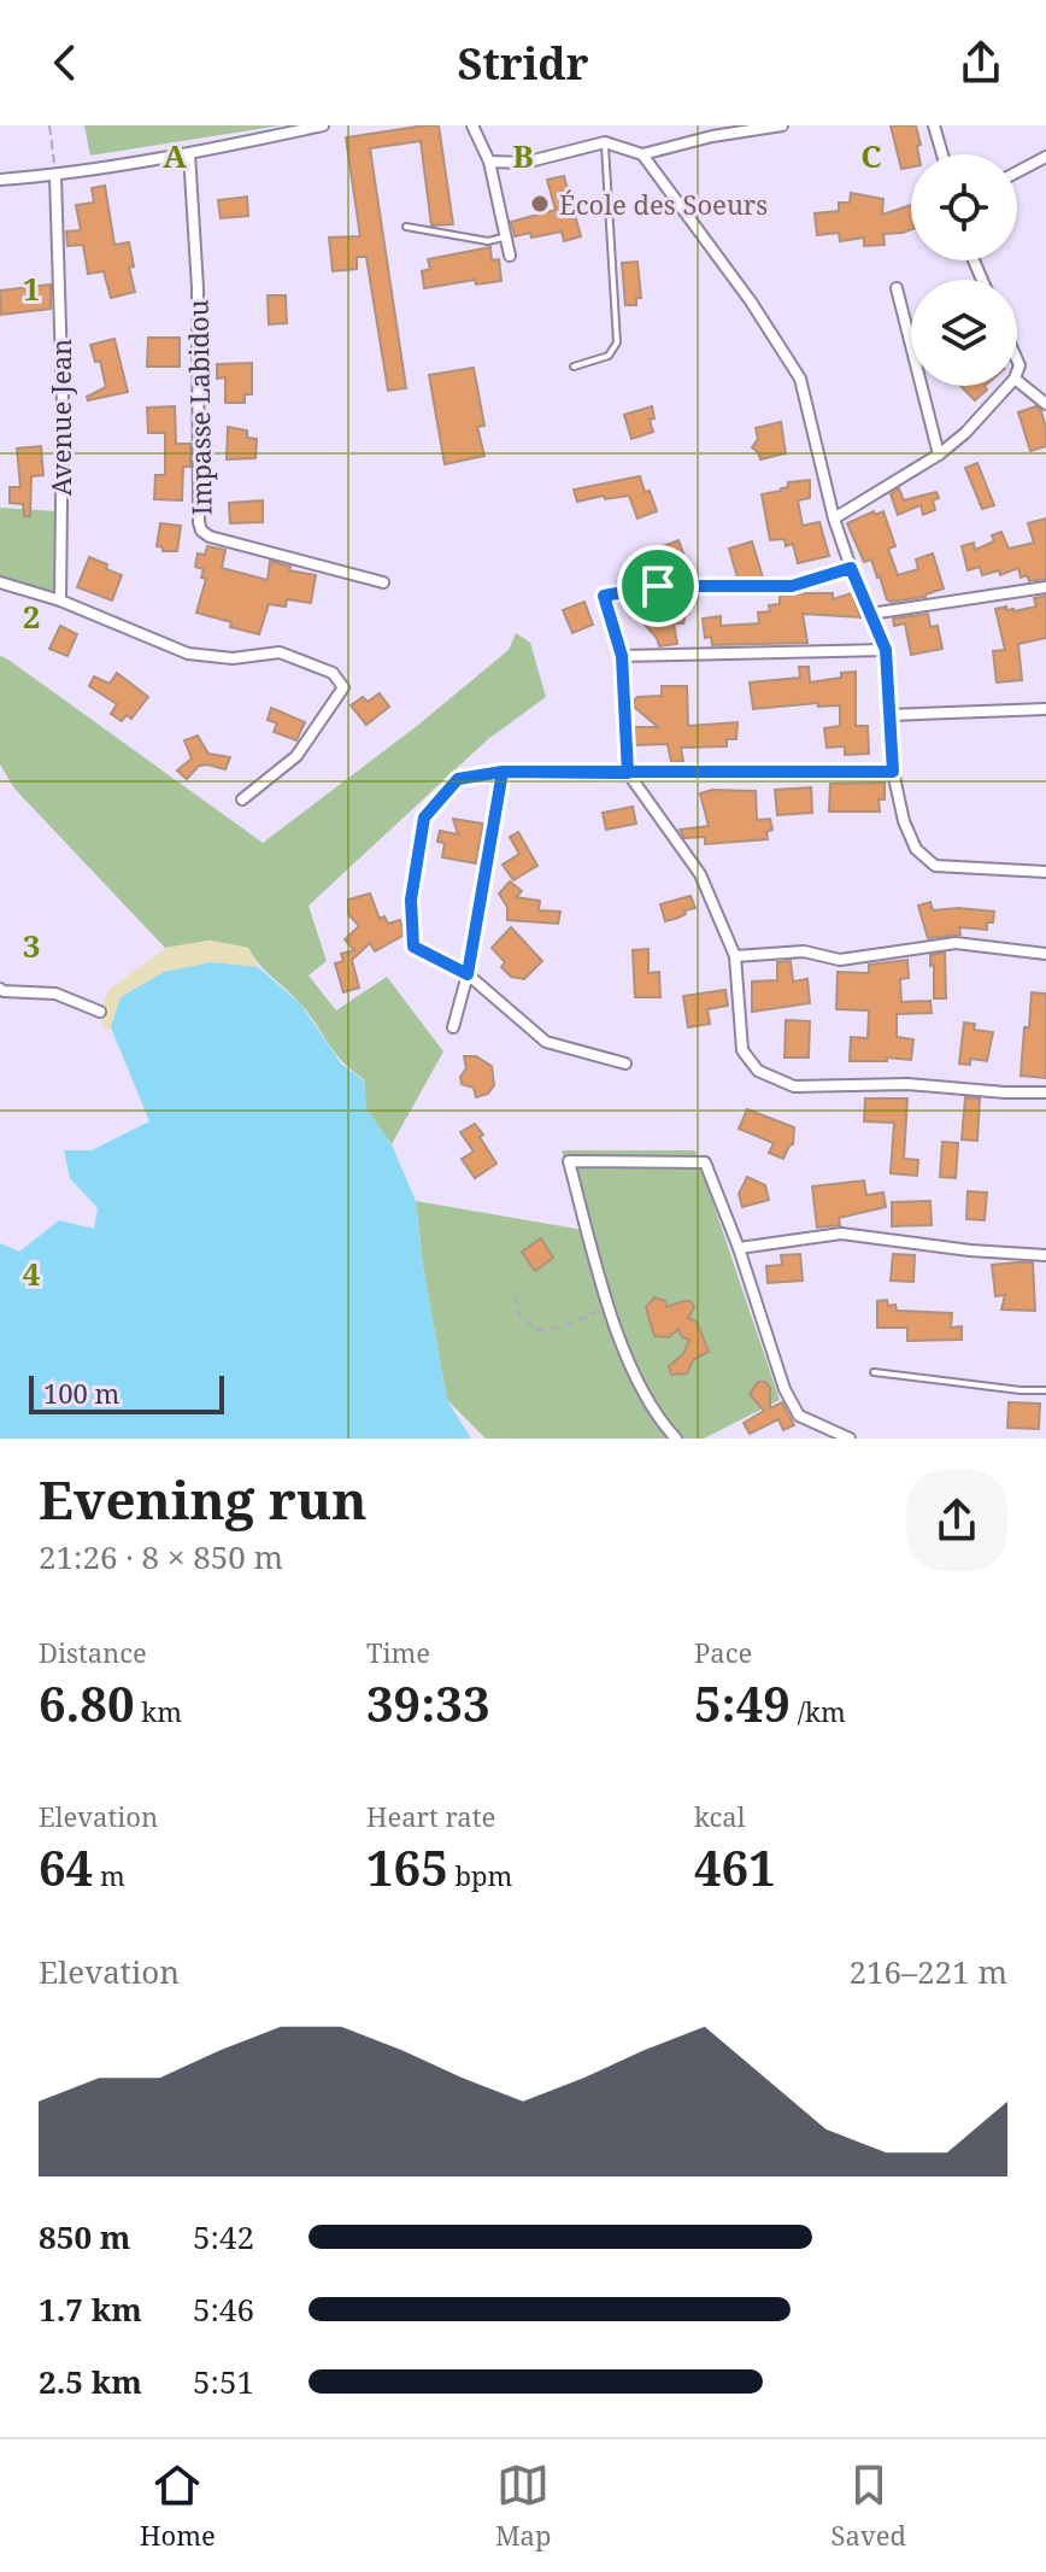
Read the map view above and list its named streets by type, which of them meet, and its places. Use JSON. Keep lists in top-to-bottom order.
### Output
{
  "streets": {
    "street": ["Impasse Labidou", "Avenue Jean"]
  },
  "places": ["École des Soeurs"],
  "scale_bar": "100 m",
  "page": {
    "header": "Stridr",
    "scale": "100 m",
    "heading": ["Evening run", "21:26 · 8 × 850 m"],
    "stats": [
      ["Distance", "6.80 km"],
      ["Time", "39:33"],
      ["Pace", "5:49 /km"],
      ["Elevation", "64 m"],
      ["Heart rate", "165 bpm"],
      ["kcal", "461"]
    ],
    "chart": ["Elevation", "216–221 m"],
    "list": [
      {
        "name": "850 m",
        "note": "5:42"
      },
      {
        "name": "1.7 km",
        "note": "5:46"
      },
      {
        "name": "2.5 km",
        "note": "5:51"
      }
    ],
    "tabs": ["Home", "Map", "Saved"]
  },
  "grid": {
    "columns": ["A", "B", "C"],
    "rows": [
      "1",
      "2",
      "3",
      "4"
    ]
  }
}
